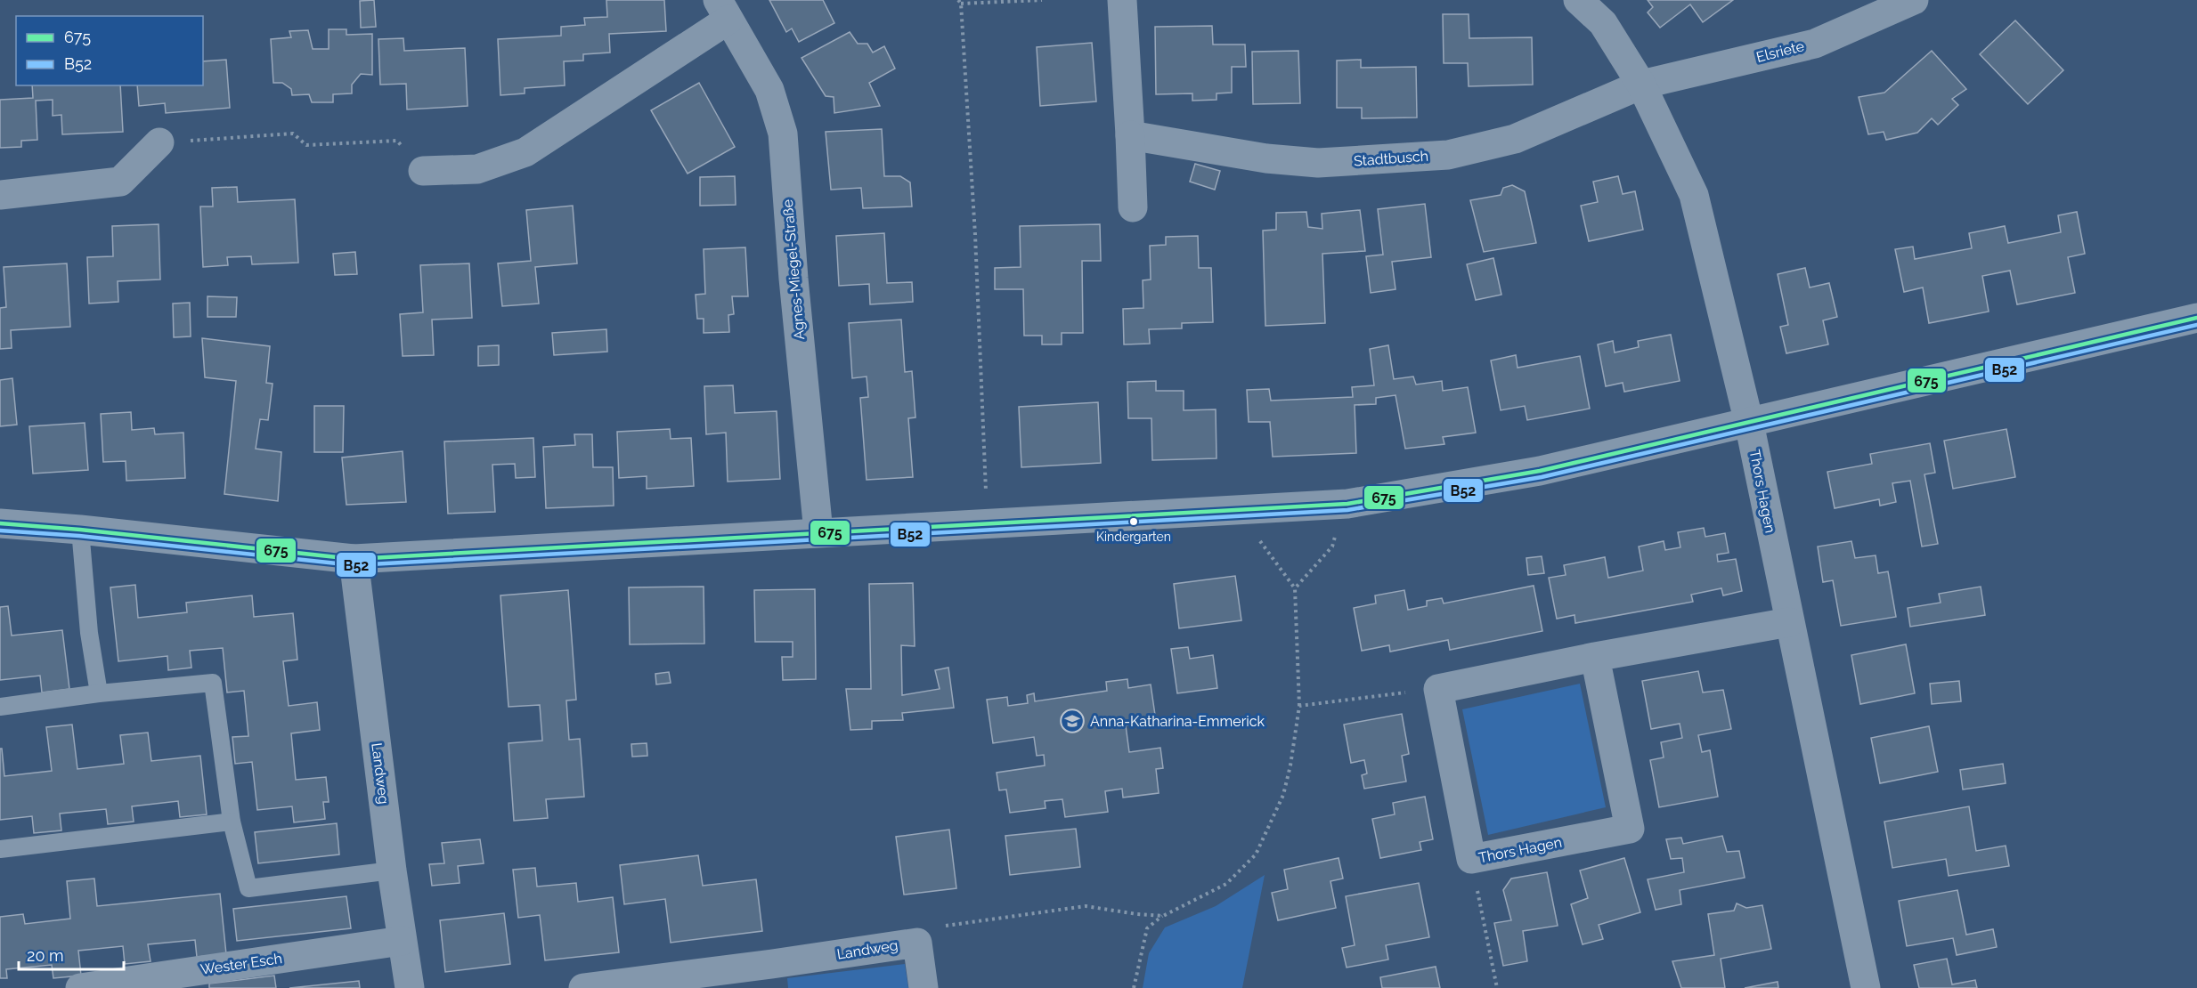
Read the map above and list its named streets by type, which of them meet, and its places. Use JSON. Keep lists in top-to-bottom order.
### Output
{
  "streets": {
    "street": [
      "Elsriete",
      "Stadtbusch",
      "Agnes-Miegel-Straße",
      "Thors Hagen",
      "Landweg",
      "Wester Esch"
    ]
  },
  "crossings": [
    ["Elsriete", "Stadtbusch"],
    ["Landweg", "Wester Esch"]
  ],
  "places": {
    "other": ["Kindergarten"],
    "school or university": ["Anna-Katharina-Emmerick"]
  },
  "lines": ["transit line 675", "transit line B52"],
  "legend": ["675", "B52"],
  "scale_bar": "20 m"
}
